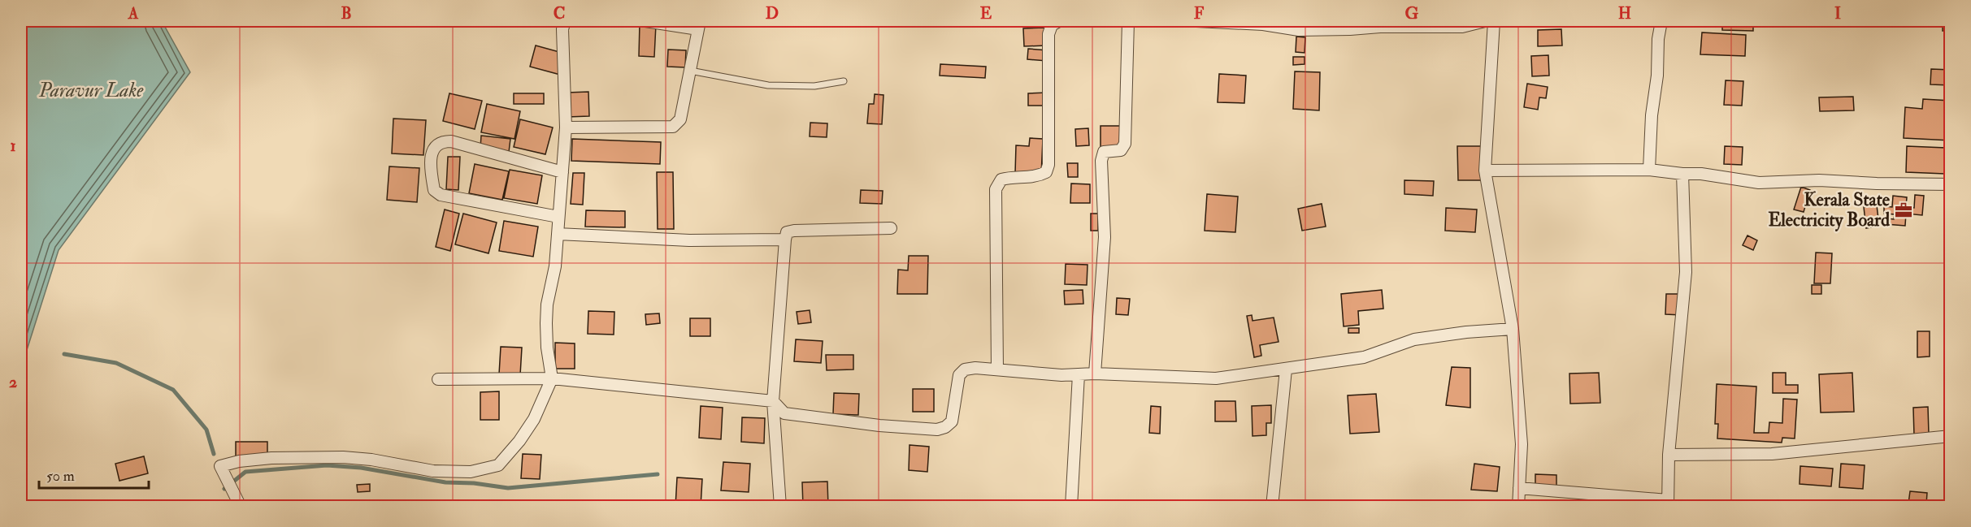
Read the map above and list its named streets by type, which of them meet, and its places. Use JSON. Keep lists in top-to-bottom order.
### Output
{
  "water": ["Paravur Lake"],
  "places": {
    "office": ["Kerala State Electricity Board"]
  },
  "scale_bar": "50 m",
  "grid": {
    "columns": [
      "A",
      "B",
      "C",
      "D",
      "E",
      "F",
      "G",
      "H",
      "I"
    ],
    "rows": ["1", "2"]
  }
}
